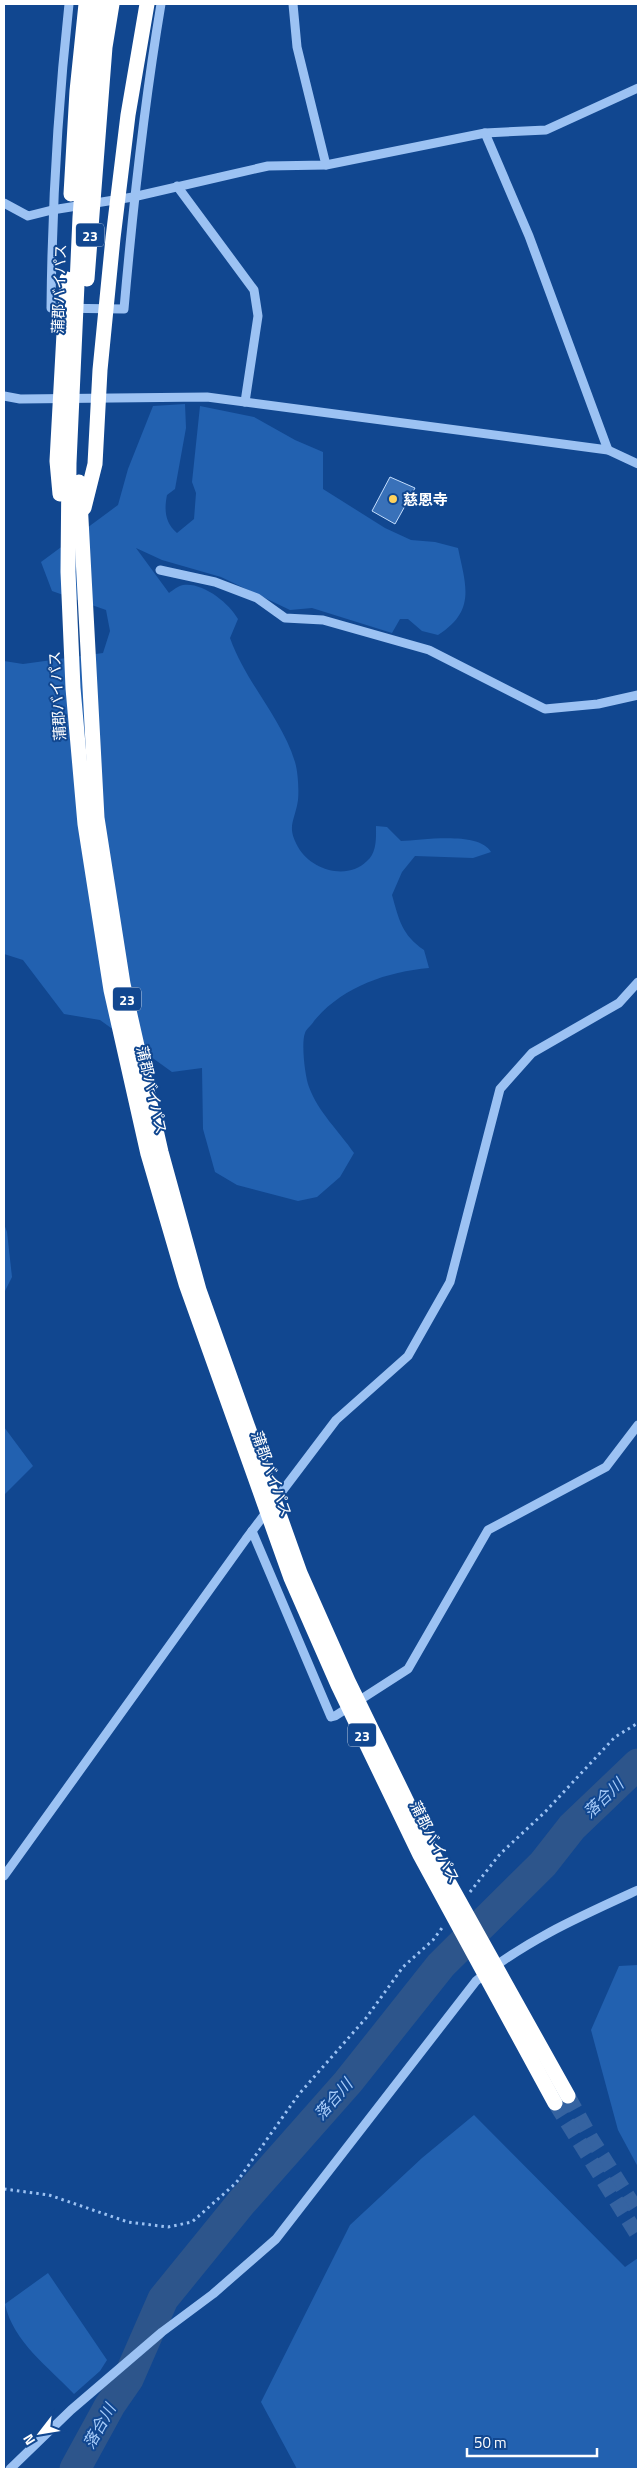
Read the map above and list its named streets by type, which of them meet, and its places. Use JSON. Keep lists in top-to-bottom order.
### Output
{
  "streets": {
    "highway": ["23", "蒲郡バイパス"]
  },
  "water": ["落合川"],
  "places": ["慈恩寺"],
  "scale_bar": "50 m",
  "north": "bottom left"
}
